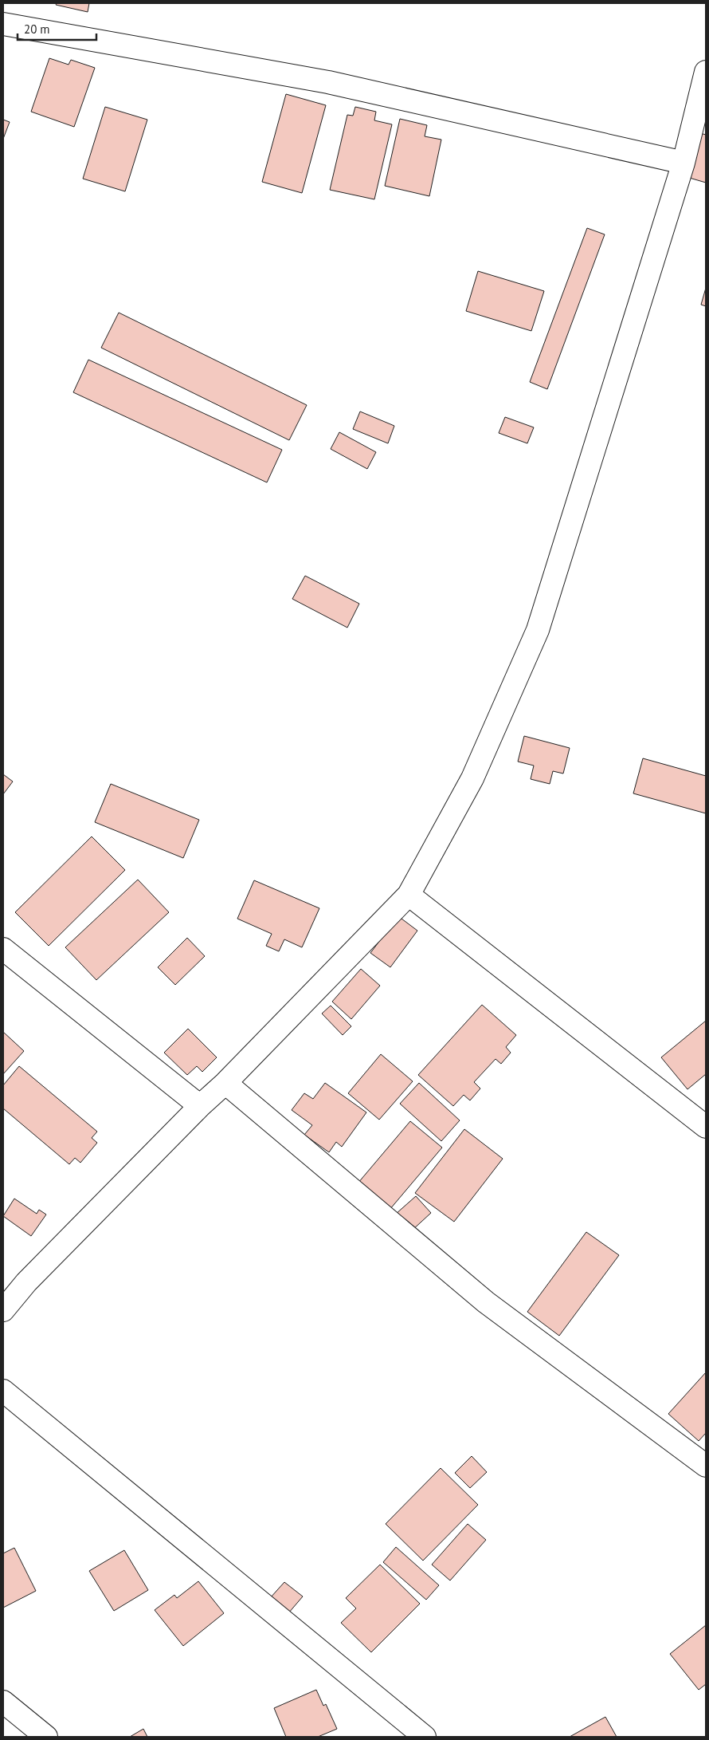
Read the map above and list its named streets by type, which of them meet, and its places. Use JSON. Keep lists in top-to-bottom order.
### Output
{
  "scale_bar": "20 m"
}
